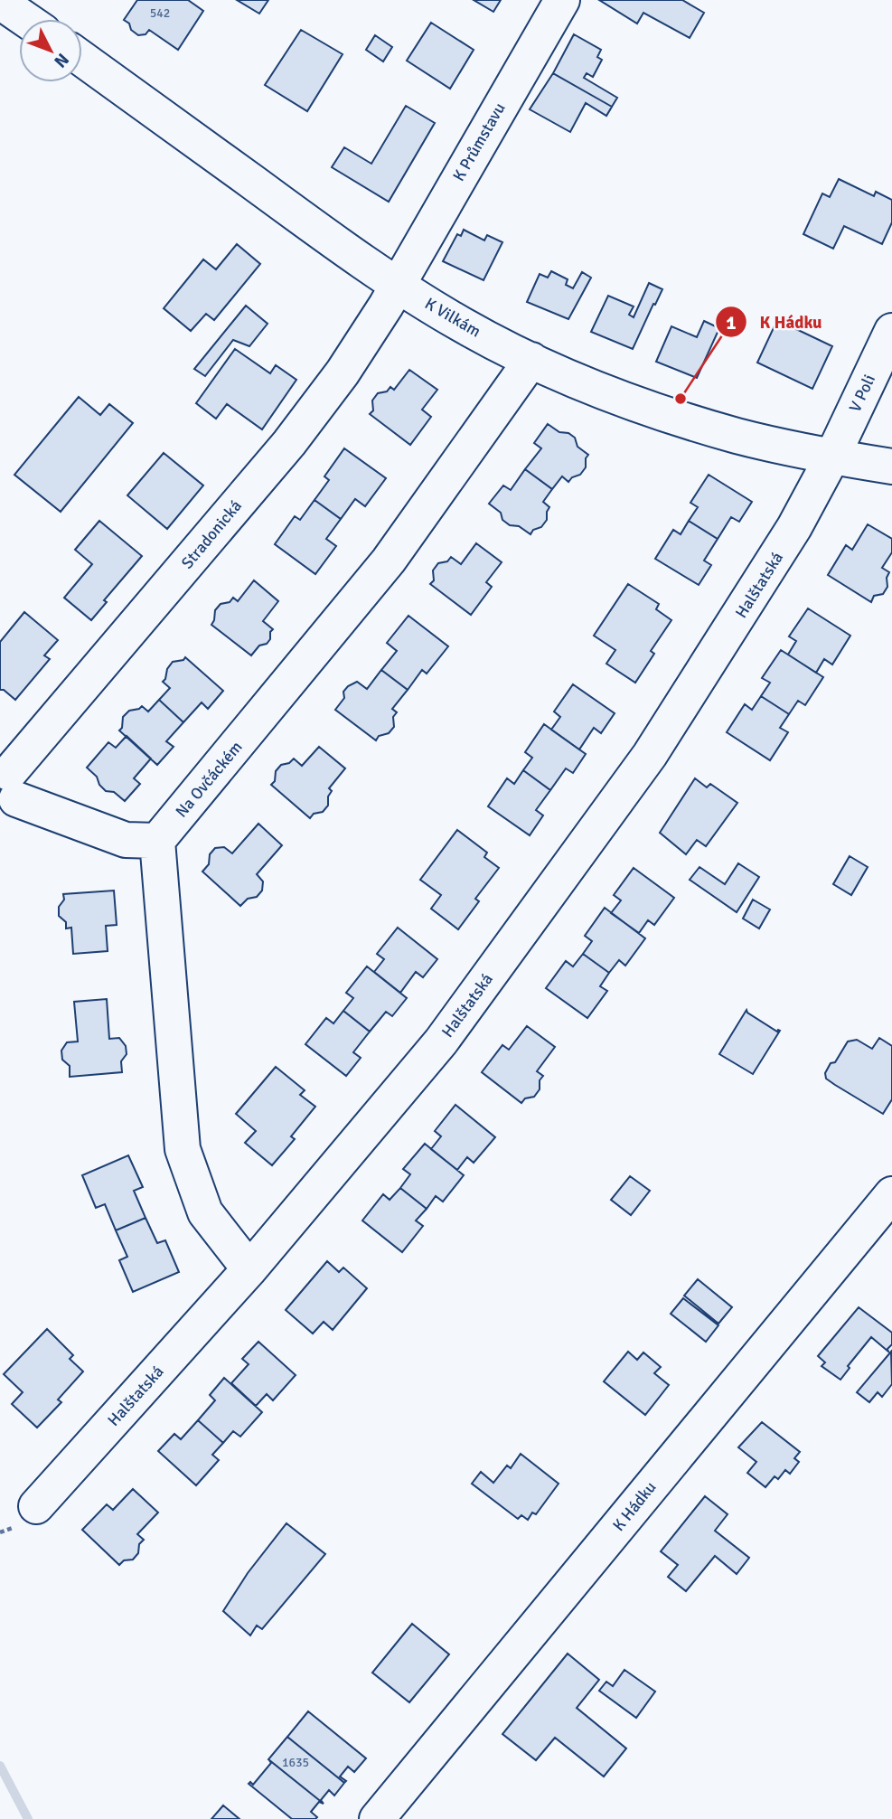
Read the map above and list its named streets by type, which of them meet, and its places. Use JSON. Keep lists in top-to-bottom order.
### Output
{
  "streets": {
    "street": [
      "K Průmstavu",
      "K Vilkám",
      "V Poli",
      "Stradonická",
      "Halštatská",
      "Na Ovčáckém",
      "K Hádku"
    ]
  },
  "crossings": [
    ["K Průmstavu", "K Vilkám"],
    ["K Průmstavu", "Stradonická"],
    ["K Vilkám", "V Poli"],
    ["K Vilkám", "Stradonická"],
    ["K Vilkám", "Halštatská"],
    ["K Vilkám", "Na Ovčáckém"],
    ["V Poli", "Halštatská"],
    ["Stradonická", "Na Ovčáckém"]
  ],
  "places": ["K Hádku"],
  "house_numbers": ["542", "1635"],
  "north": "bottom right"
}
